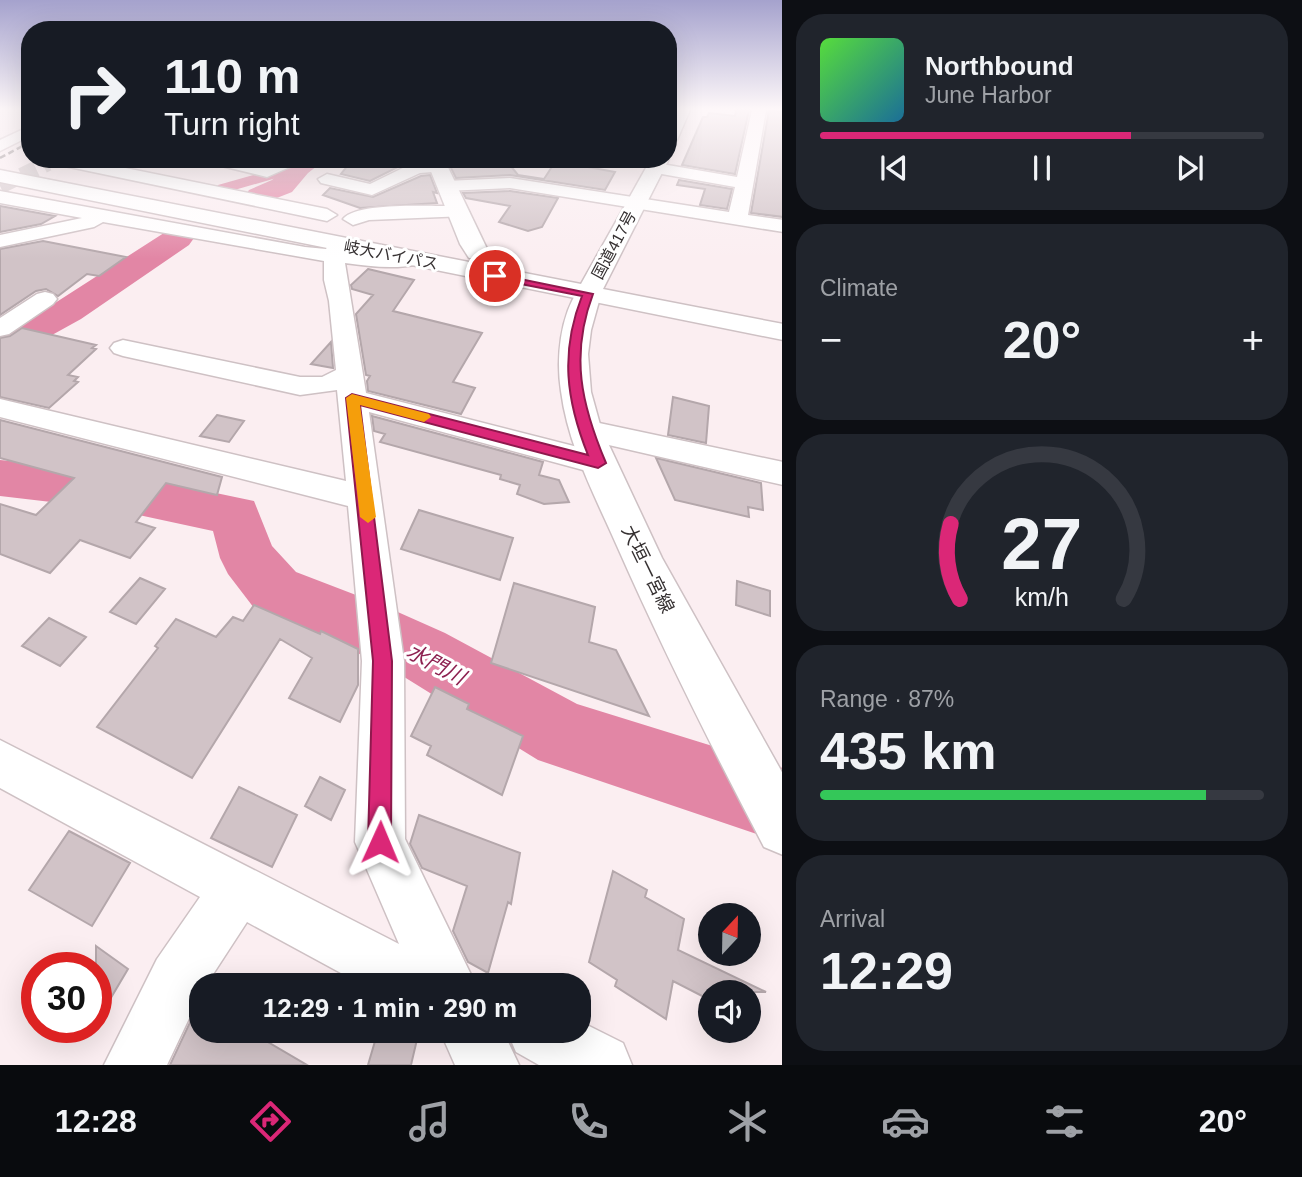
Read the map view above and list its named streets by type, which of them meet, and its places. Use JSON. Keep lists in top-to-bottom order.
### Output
{
  "streets": {
    "main road": ["国道417号", "岐大バイパス", "大垣一宮線"]
  },
  "crossings": [
    ["国道417号", "岐大バイパス"],
    ["国道417号", "大垣一宮線"],
    ["岐大バイパス", "大垣一宮線"]
  ],
  "water": ["水門川"],
  "north": "top",
  "page": {
    "turn": ["110 m", "Turn right"],
    "song": ["Northbound", "June Harbor"],
    "tile": [
      "Climate",
      ["Range · 87%", "435 km"],
      ["Arrival", "12:29"]
    ],
    "heat": ["−", "20°", "+"],
    "limit": "30",
    "trip": "12:29 · 1 min · 290 m",
    "tabs": ["12:28", "20°"],
    "gauge": ["27", "km/h"]
  }
}
